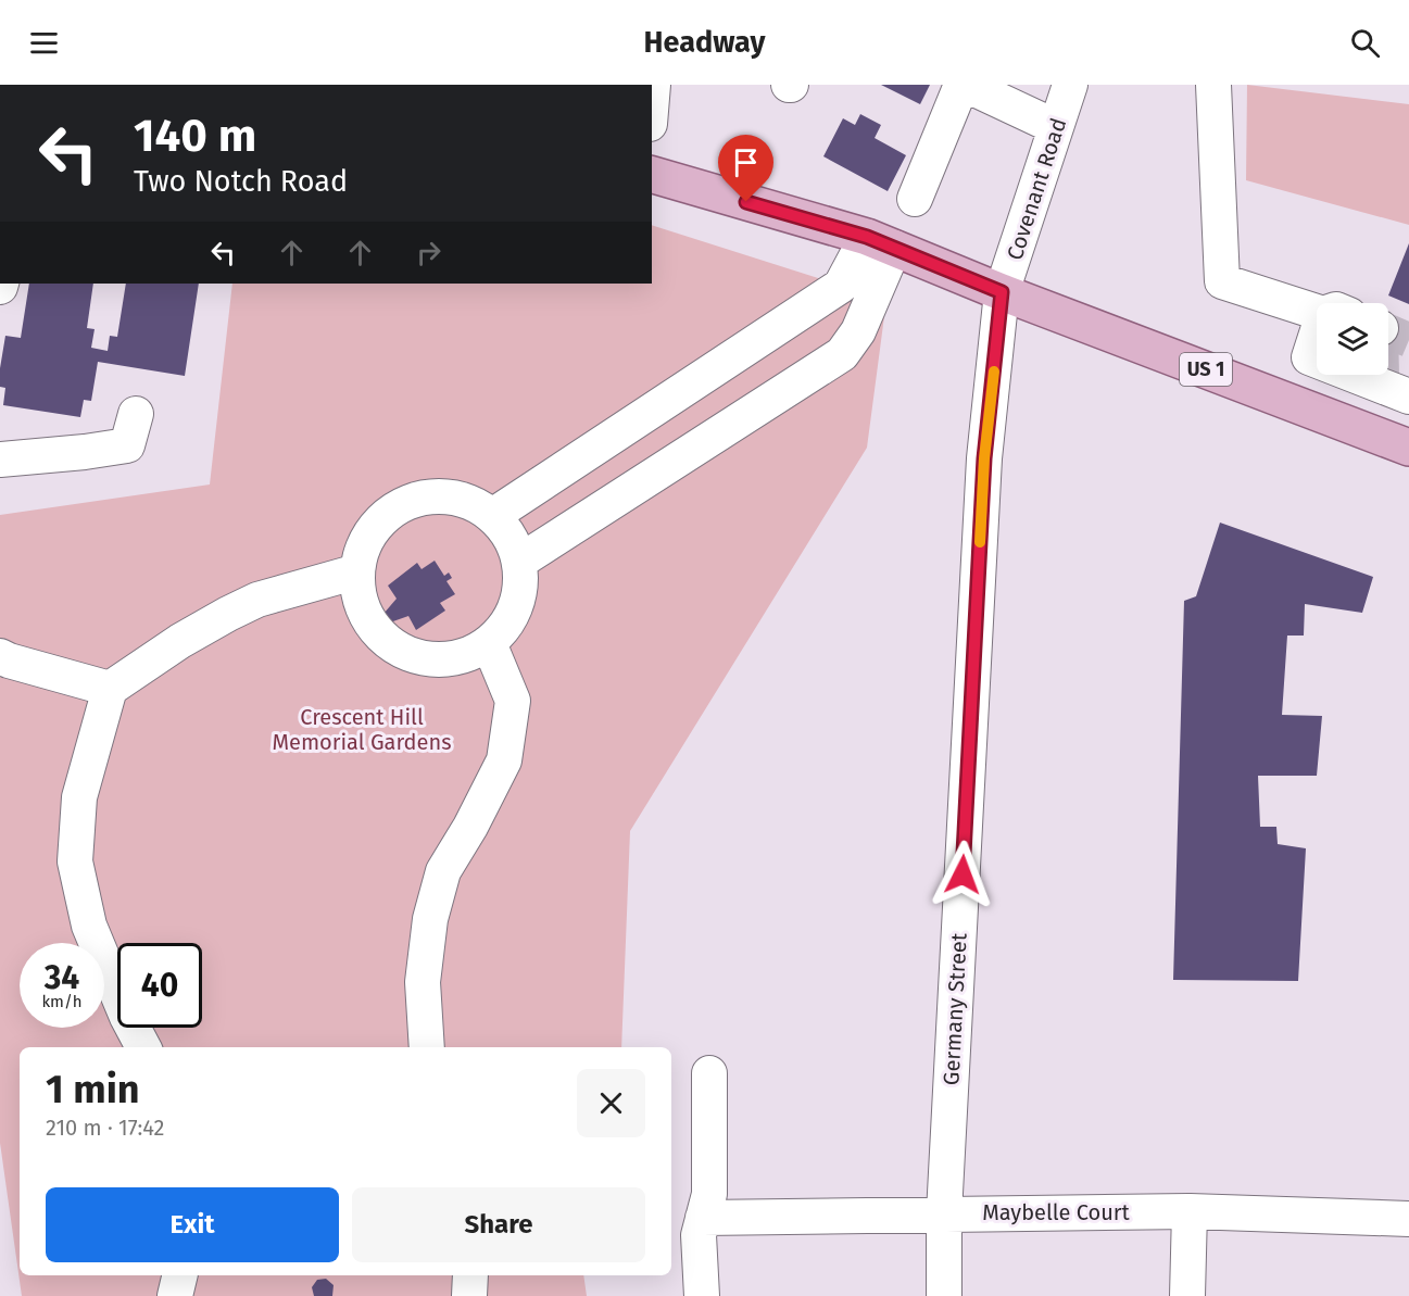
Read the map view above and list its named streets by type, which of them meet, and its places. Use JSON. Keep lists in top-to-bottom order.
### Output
{
  "streets": {
    "main road": ["US 1"],
    "street": ["Covenant Road", "Germany Street", "Maybelle Court"]
  },
  "crossings": [
    ["Covenant Road", "US 1"],
    ["Covenant Road", "Germany Street"],
    ["US 1", "Germany Street"],
    ["Germany Street", "Maybelle Court"]
  ],
  "parks": ["Crescent Hill Memorial Gardens"],
  "page": {
    "header": "Headway",
    "turn": ["140 m", "Two Notch Road"],
    "speed": "34 km/h",
    "limit": "40",
    "heading": ["1 min", "210 m · 17:42"],
    "buttons": ["Exit", "Share"]
  }
}
